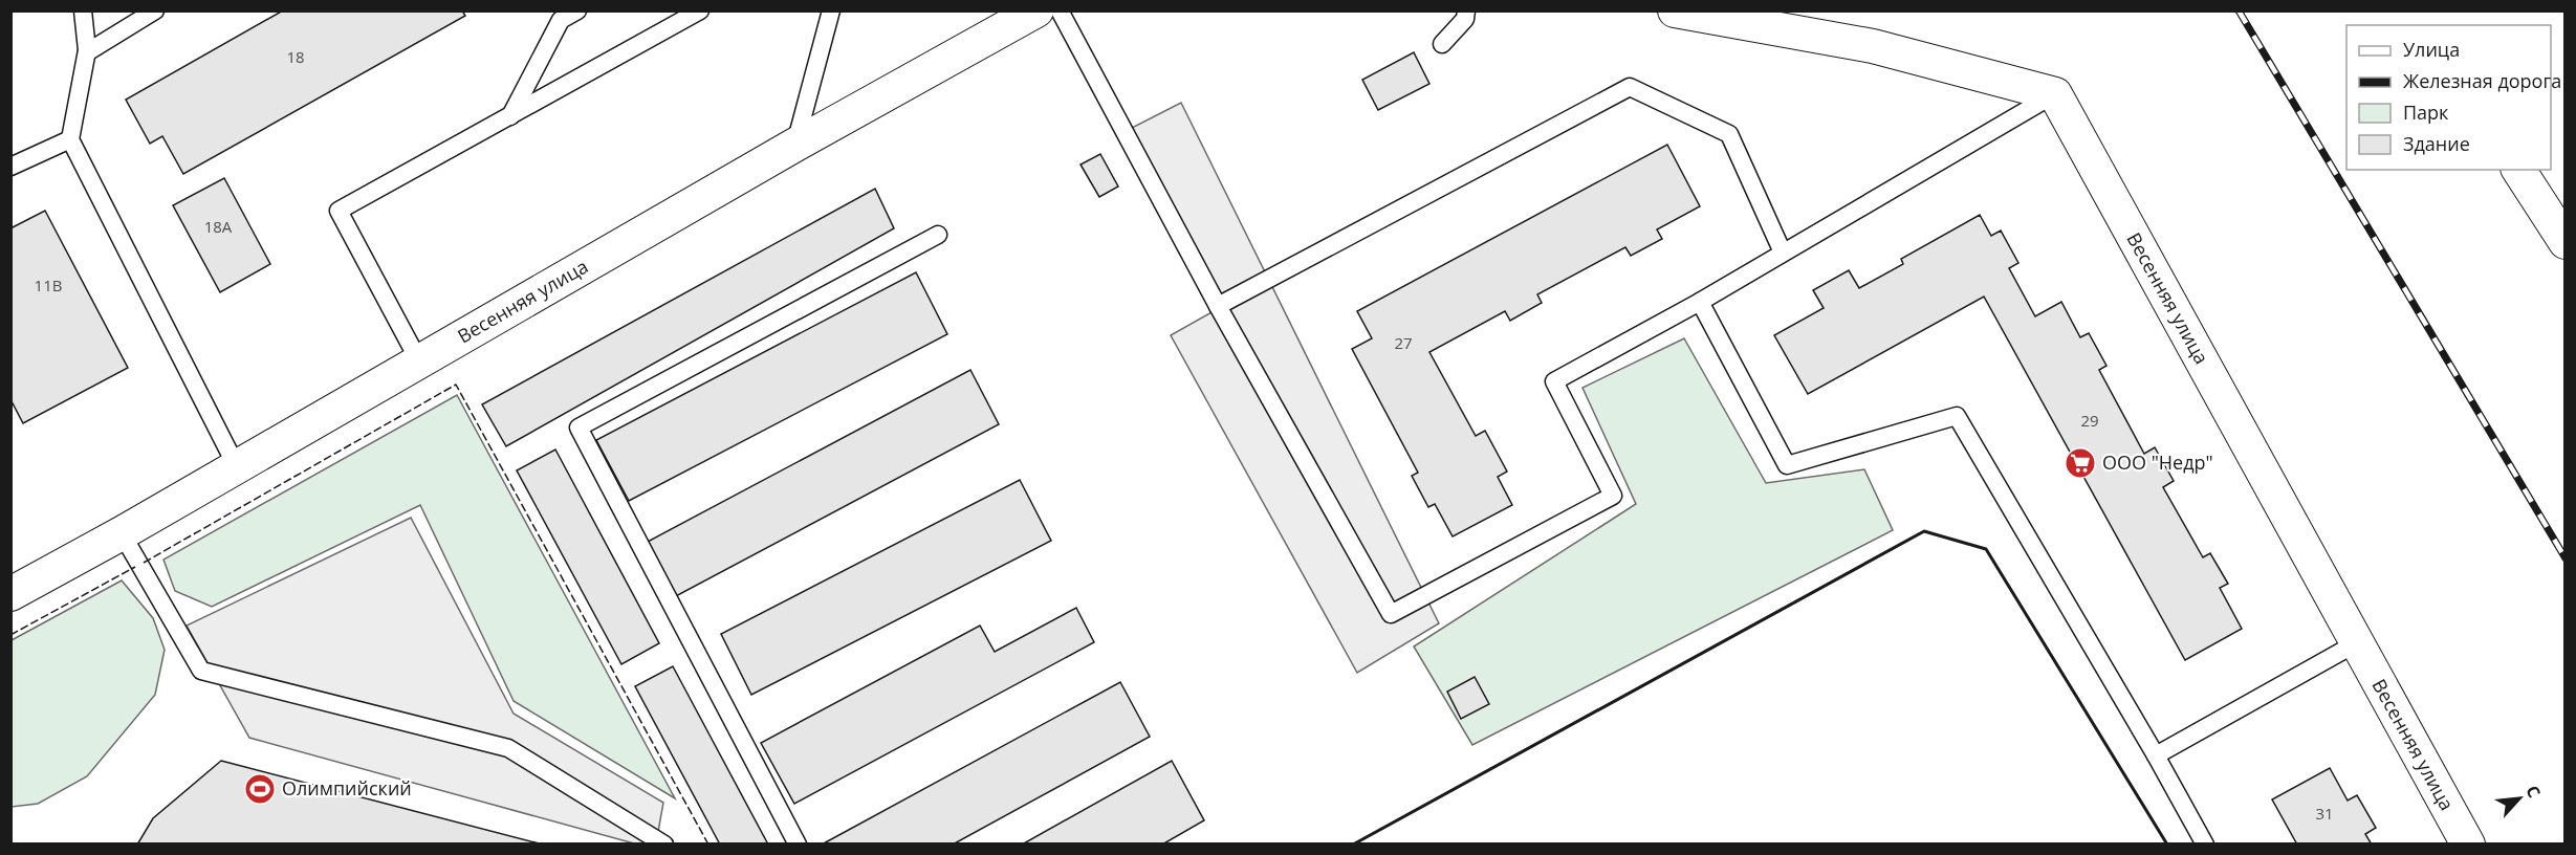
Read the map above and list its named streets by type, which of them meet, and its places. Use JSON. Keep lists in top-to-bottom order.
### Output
{
  "streets": {
    "street": ["Весенняя улица"]
  },
  "places": {
    "supermarket": ["ООО \"Недр\""],
    "sports": ["Олимпийский"]
  },
  "house_numbers": [
    "18",
    "18А",
    "11В",
    "27",
    "29",
    "31"
  ],
  "legend": [
    "Улица",
    "Железная дорога",
    "Парк",
    "Здание"
  ],
  "north": "top right"
}
